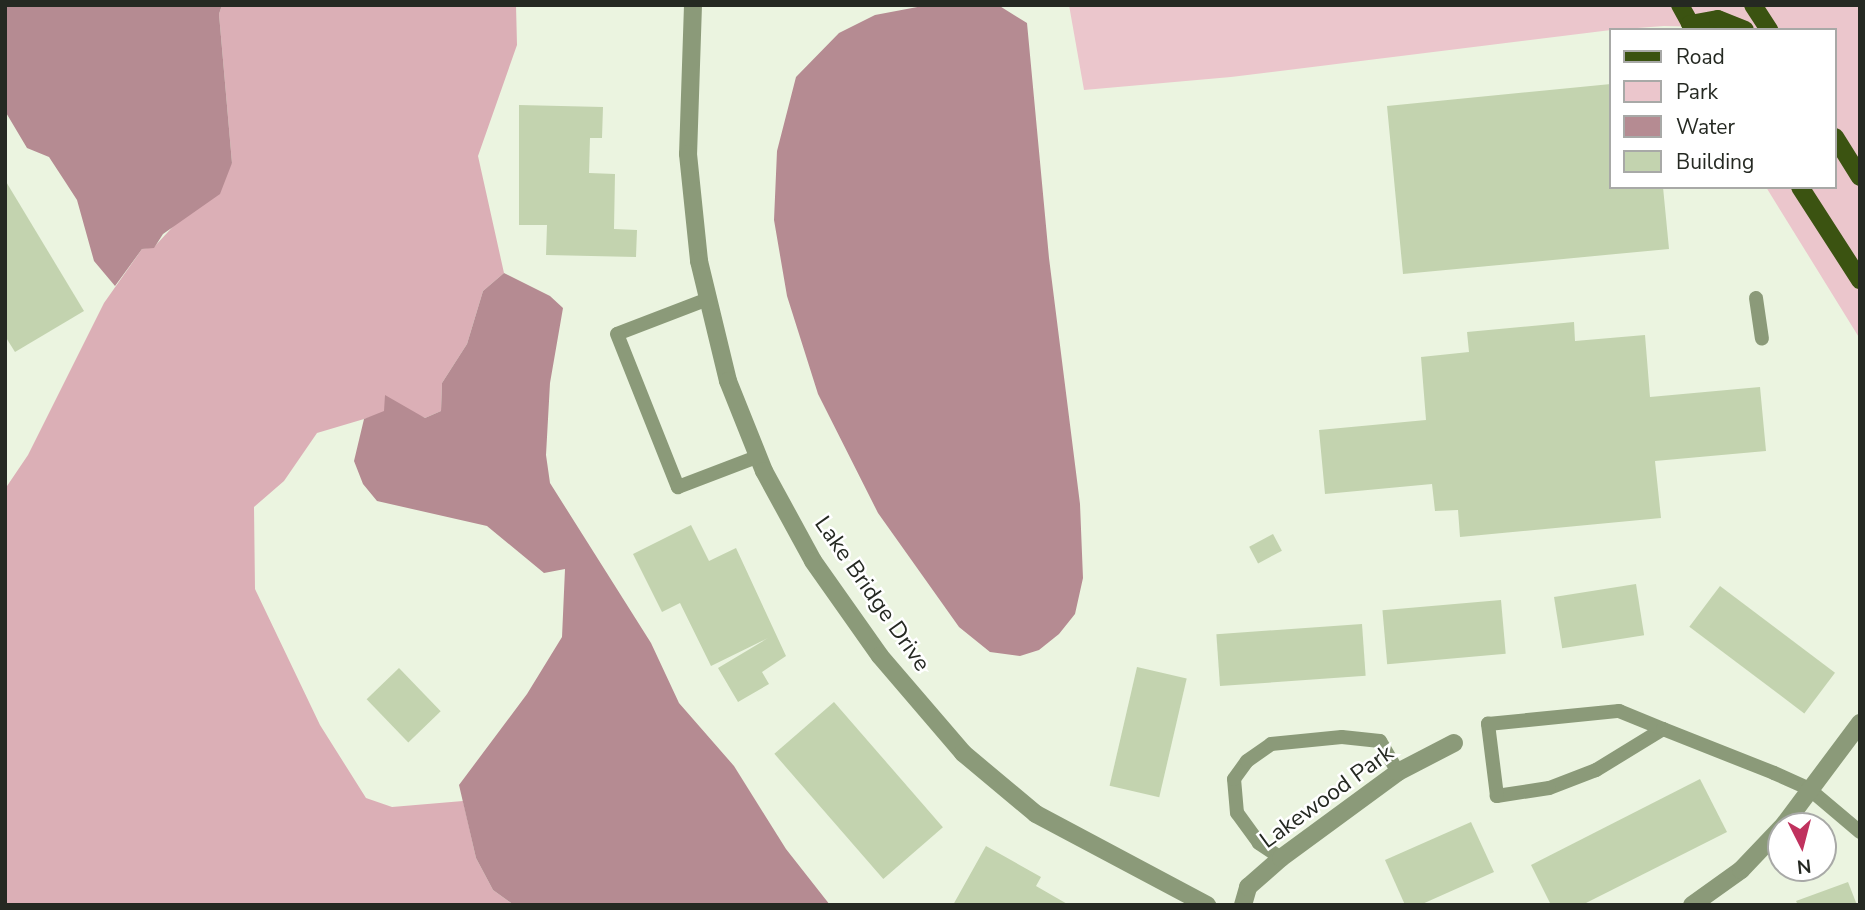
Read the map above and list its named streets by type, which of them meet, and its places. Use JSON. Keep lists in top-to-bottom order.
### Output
{
  "streets": {
    "street": ["Lake Bridge Drive", "Lakewood Park"]
  },
  "legend": [
    "Road",
    "Park",
    "Water",
    "Building"
  ],
  "north": "bottom"
}
